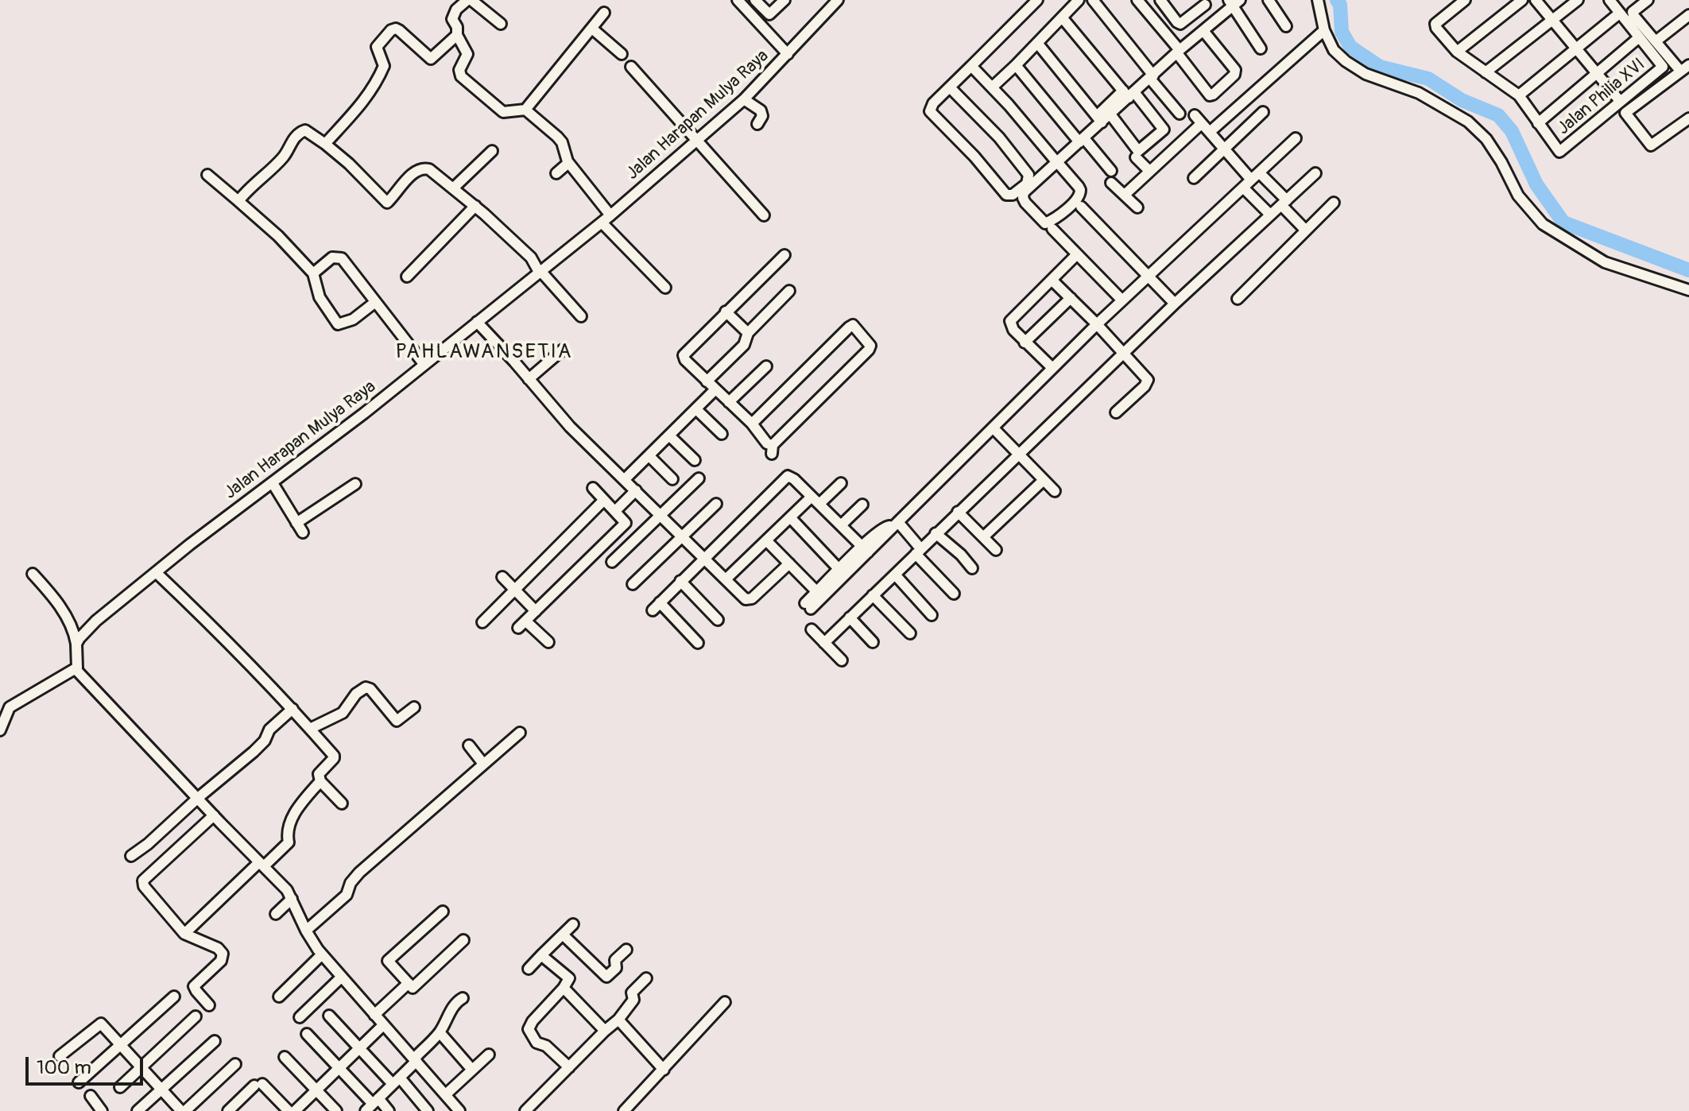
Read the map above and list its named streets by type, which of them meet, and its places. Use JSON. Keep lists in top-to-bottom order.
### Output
{
  "streets": {
    "street": ["Jalan Philia XVI", "Jalan Harapan Mulya Raya"]
  },
  "districts": ["PAHLAWANSETIA"],
  "scale_bar": "100 m"
}
